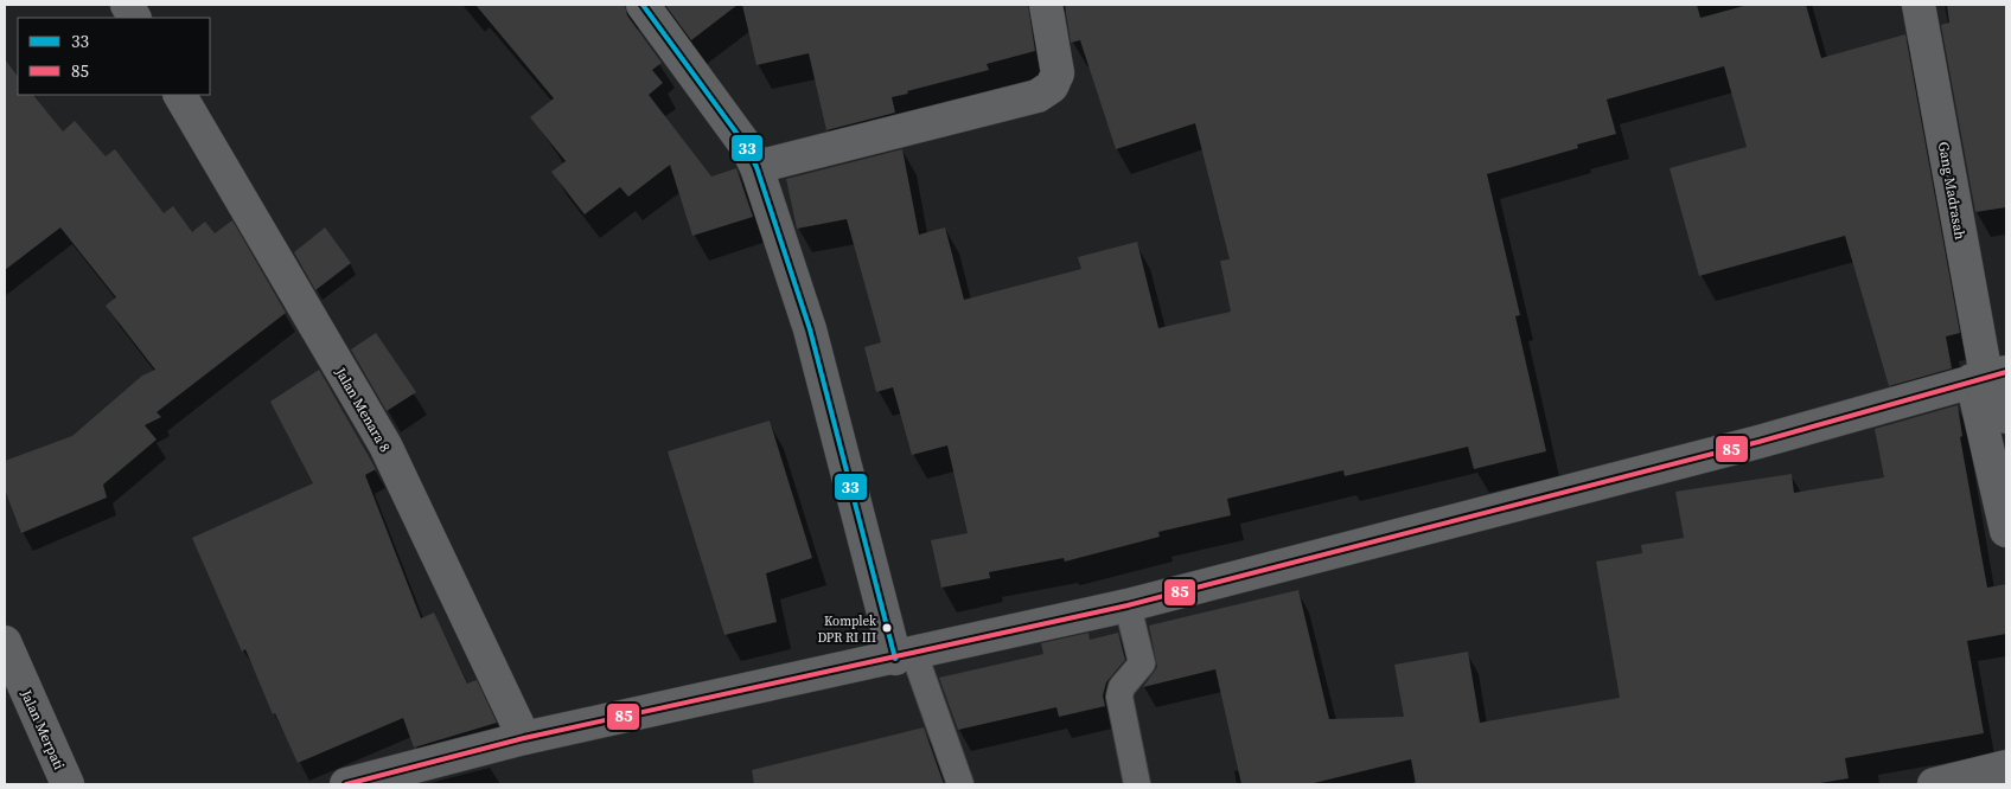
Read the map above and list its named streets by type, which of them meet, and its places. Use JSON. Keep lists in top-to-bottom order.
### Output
{
  "streets": {
    "street": ["Gang Madrasah", "Jalan Menara 8", "Jalan Merpati"]
  },
  "places": ["Komplek DPR RI III"],
  "lines": ["transit line 33", "transit line 85"],
  "legend": ["33", "85"]
}
